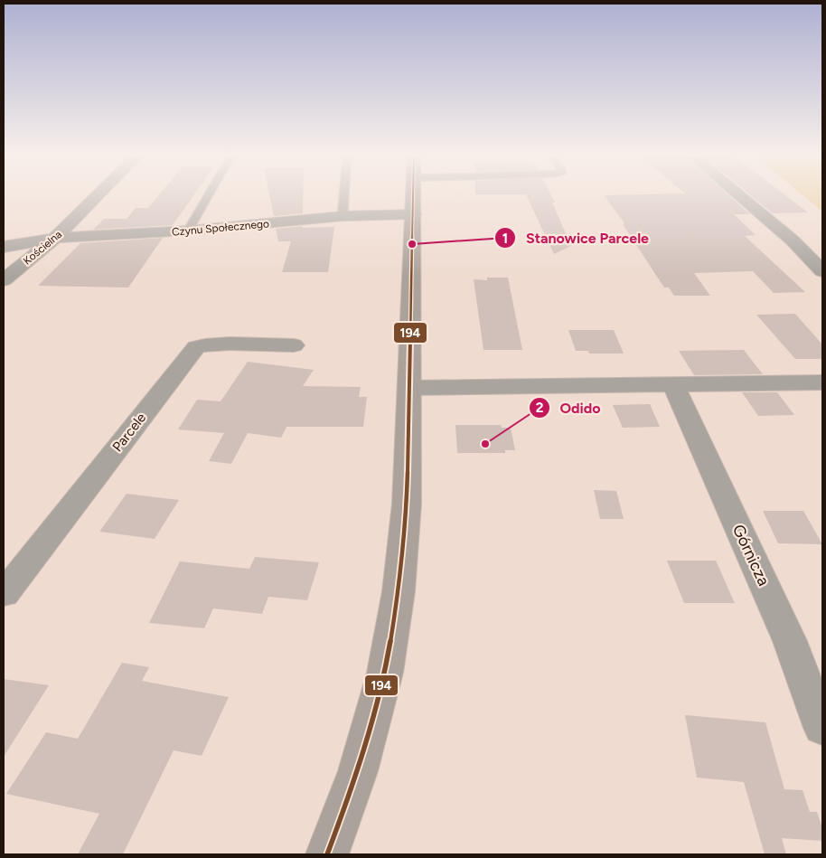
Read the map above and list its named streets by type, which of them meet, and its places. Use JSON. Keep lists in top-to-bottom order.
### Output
{
  "streets": {
    "street": [
      "Czynu Społecznego",
      "Kościelna",
      "Parcele",
      "Górnicza"
    ]
  },
  "crossings": [
    ["Czynu Społecznego", "Kościelna"]
  ],
  "places": ["Stanowice Parcele", "Odido"],
  "lines": ["transit line 194"]
}
